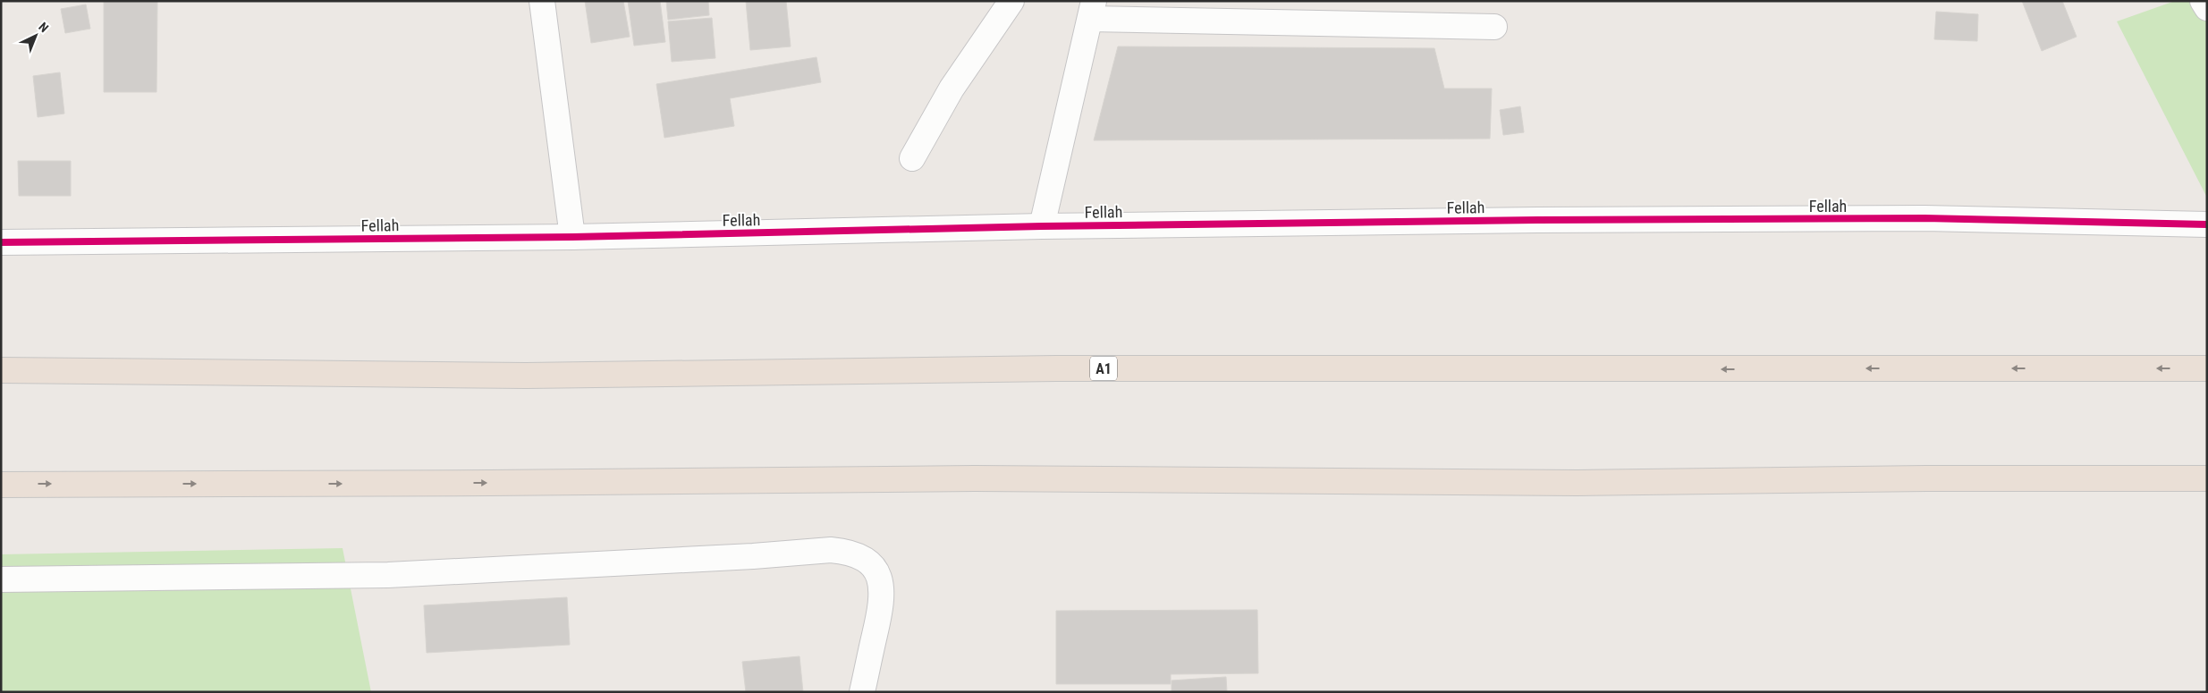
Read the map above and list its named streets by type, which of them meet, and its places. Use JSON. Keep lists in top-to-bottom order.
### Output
{
  "streets": {
    "highway": ["A1"],
    "street": ["Fellah"]
  },
  "north": "top right"
}
